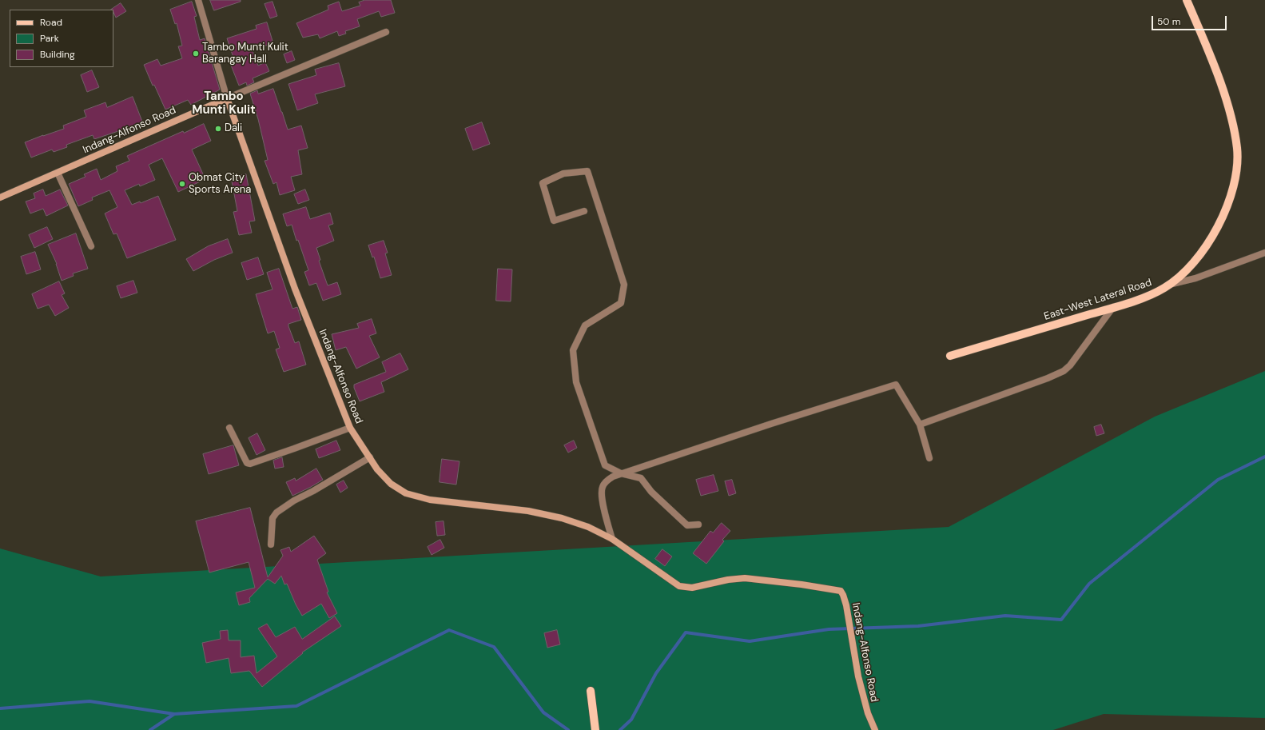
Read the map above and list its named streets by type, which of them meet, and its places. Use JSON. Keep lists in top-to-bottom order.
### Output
{
  "streets": {
    "main road": ["Indang-Alfonso Road", "East-West Lateral Road"]
  },
  "districts": ["Tambo Munti Kulit"],
  "places": ["Tambo Munti Kulit Barangay Hall", "Dali", "Obmat City Sports Arena"],
  "legend": ["Road", "Park", "Building"],
  "scale_bar": "50 m"
}
